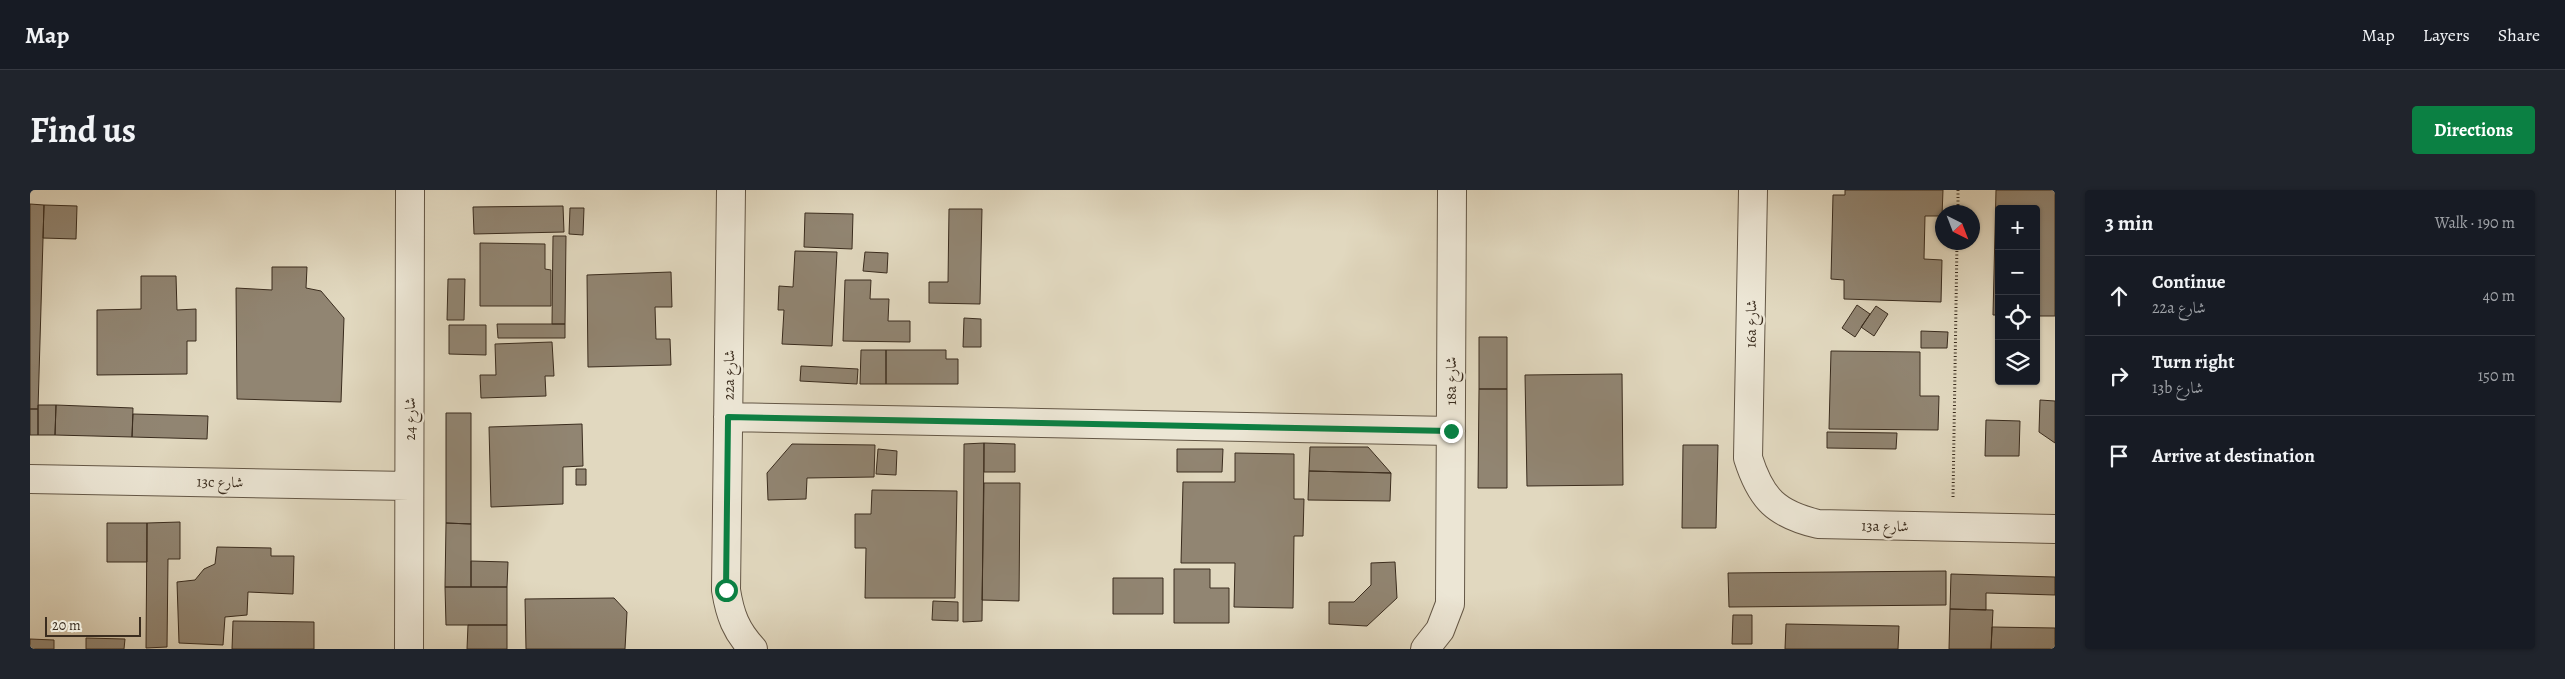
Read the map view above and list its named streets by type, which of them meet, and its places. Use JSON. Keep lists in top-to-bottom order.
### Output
{
  "streets": {
    "street": [
      "16a شارع",
      "22a شارع",
      "18a شارع",
      "شارع 24",
      "13c شارع",
      "13a شارع"
    ]
  },
  "crossings": [
    ["16a شارع", "13a شارع"],
    ["شارع 24", "13c شارع"]
  ],
  "scale_bar": "20 m",
  "north": "bottom right",
  "page": {
    "header": "Map",
    "nav": ["Map", "Layers", "Share"],
    "title": "Find us",
    "buttons": "Directions",
    "heading": ["3 min", "Walk · 190 m"],
    "map_buttons": ["+", "−"],
    "list": [
      ["Continue", "22a شارع", "40 m"],
      ["Turn right", "13b شارع", "150 m"],
      "Arrive at destination"
    ],
    "scale": "20 m"
  }
}
